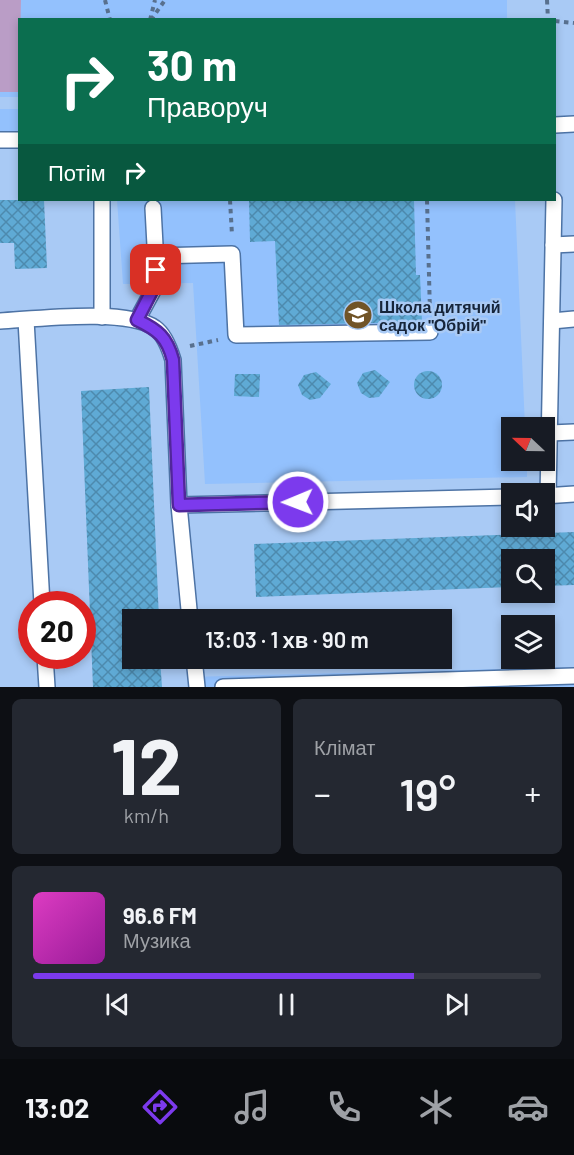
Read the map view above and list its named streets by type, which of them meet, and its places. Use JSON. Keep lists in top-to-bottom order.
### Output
{
  "places": {
    "school or university": ["Школа дитячий садок \"Обрій\""]
  },
  "north": "left",
  "page": {
    "turn": ["30 m", "Праворуч"],
    "then": "Потім",
    "limit": "20",
    "trip": "13:03 · 1 хв · 90 m",
    "tile": [
      ["12", "km/h"],
      "Клімат"
    ],
    "heat": ["−", "19°", "+"],
    "song": ["96.6 FM", "Музика"],
    "tabs": "13:02"
  }
}
